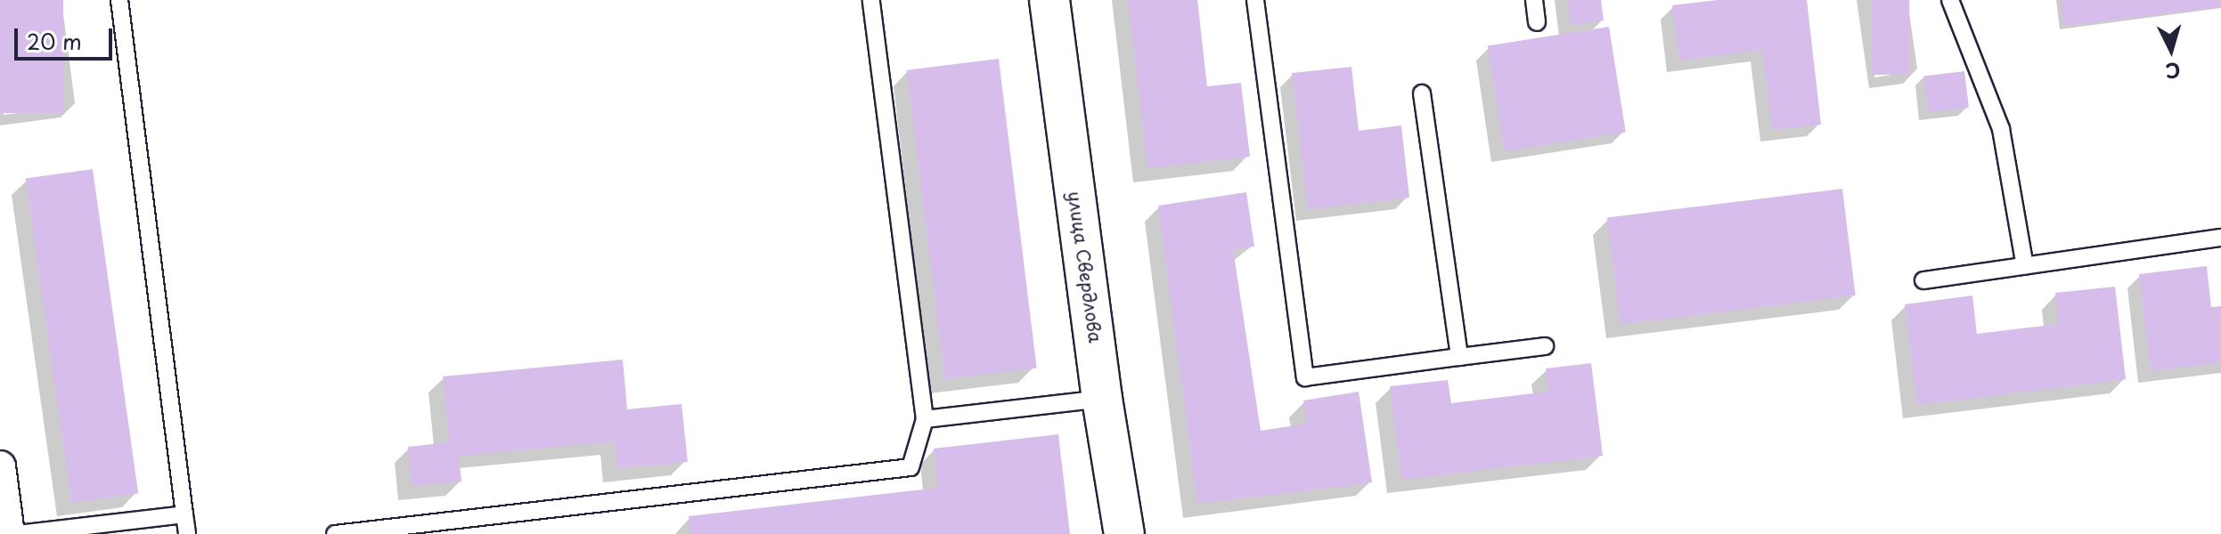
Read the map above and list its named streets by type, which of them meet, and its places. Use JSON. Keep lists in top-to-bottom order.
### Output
{
  "streets": {
    "street": ["улица Свердлова"]
  },
  "scale_bar": "20 m",
  "north": "bottom"
}
